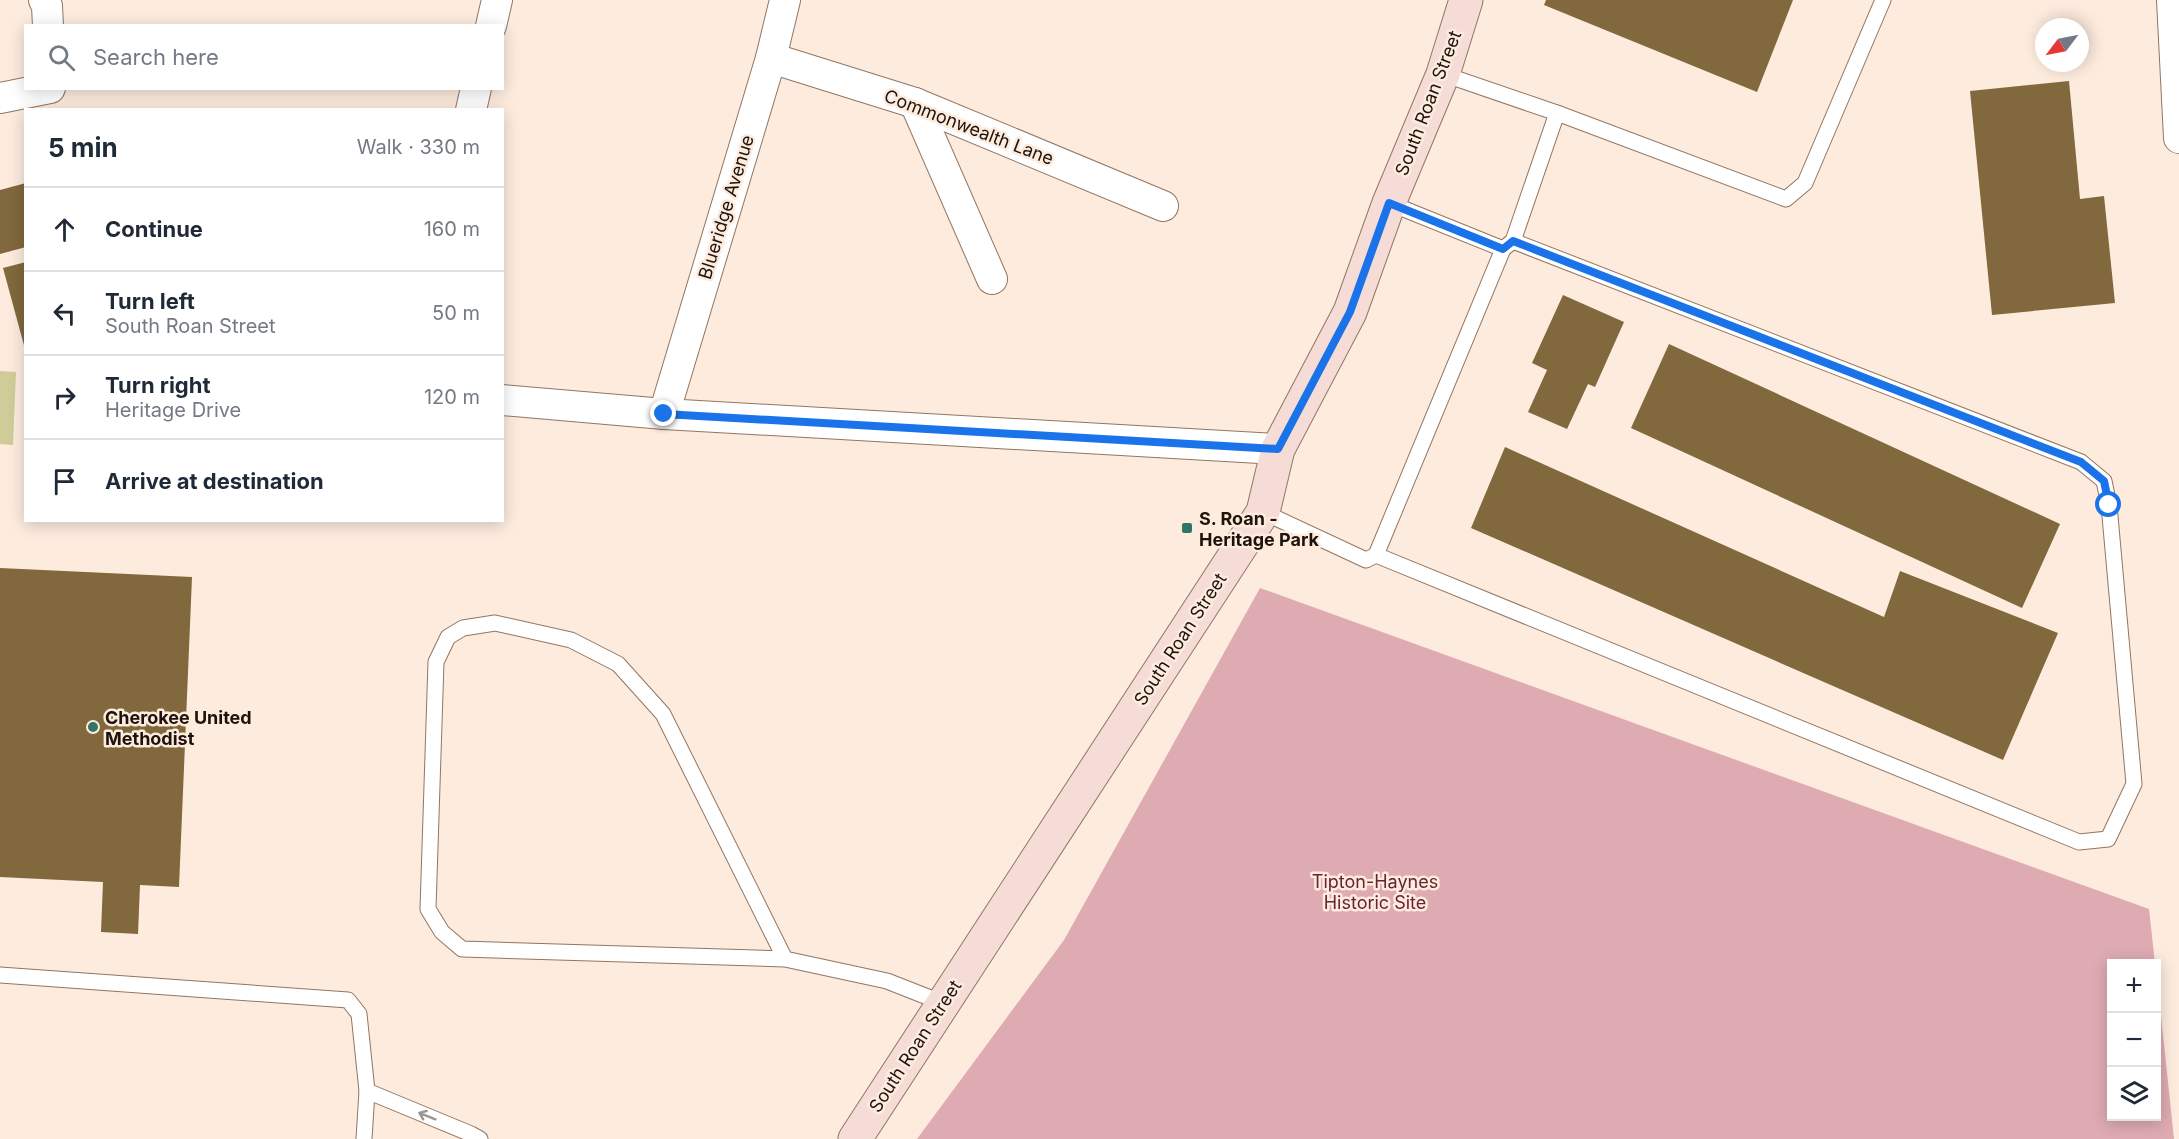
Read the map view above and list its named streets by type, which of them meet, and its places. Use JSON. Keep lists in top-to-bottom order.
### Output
{
  "streets": {
    "main road": ["South Roan Street"],
    "street": ["Commonwealth Lane", "Blueridge Avenue"]
  },
  "crossings": [
    ["Commonwealth Lane", "Blueridge Avenue"]
  ],
  "parks": ["Tipton-Haynes Historic Site"],
  "places": {
    "transit": ["S. Roan - Heritage Park"],
    "other": ["Cherokee United Methodist"]
  },
  "north": "bottom left",
  "page": {
    "search": "Search here",
    "heading": ["5 min", "Walk · 330 m"],
    "list": [
      ["Continue", "160 m"],
      ["Turn left", "South Roan Street", "50 m"],
      ["Turn right", "Heritage Drive", "120 m"],
      "Arrive at destination"
    ],
    "map_buttons": ["+", "−"]
  }
}
